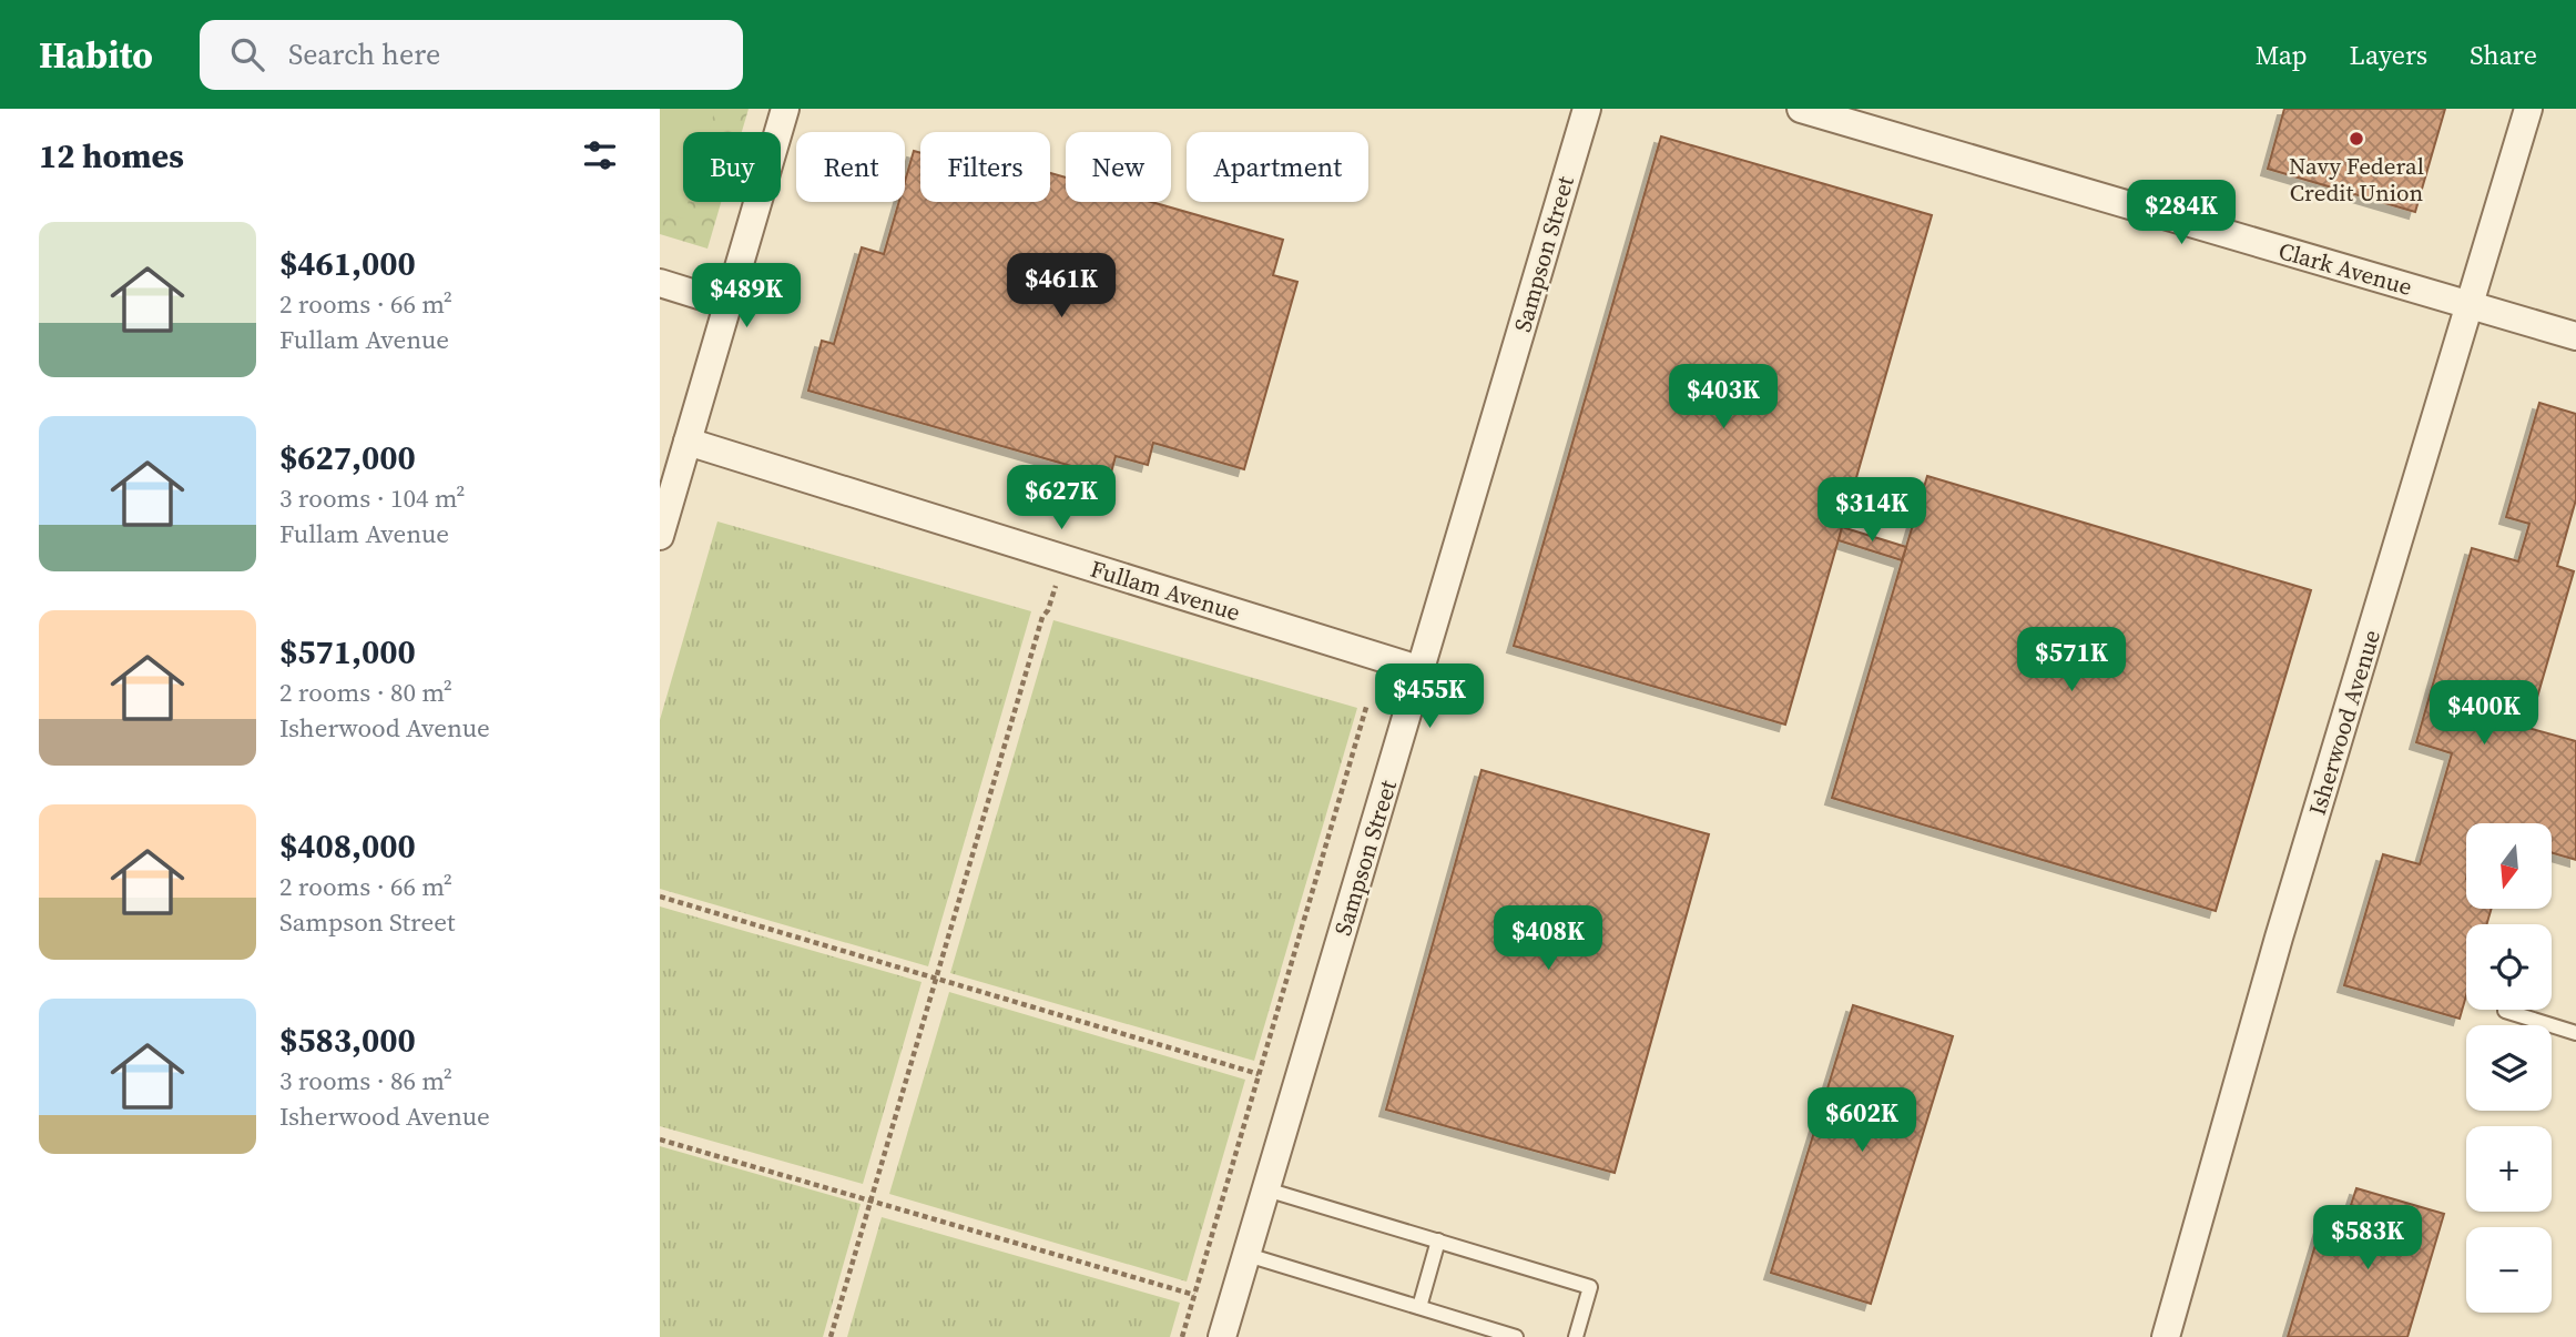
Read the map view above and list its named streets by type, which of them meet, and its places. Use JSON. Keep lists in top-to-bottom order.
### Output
{
  "streets": {
    "street": [
      "Sampson Street",
      "Clark Avenue",
      "Fullam Avenue",
      "Isherwood Avenue"
    ]
  },
  "crossings": [
    ["Sampson Street", "Fullam Avenue"],
    ["Clark Avenue", "Isherwood Avenue"]
  ],
  "places": ["Navy Federal Credit Union"],
  "north": "bottom",
  "page": {
    "header": "Habito",
    "search": "Search here",
    "nav": ["Map", "Layers", "Share"],
    "heading": "12 homes",
    "chip": [
      "Buy",
      "Rent",
      "Filters",
      "New",
      "Apartment"
    ],
    "price": [
      "$284K",
      "$461K",
      "$489K",
      "$403K",
      "$627K",
      "$314K",
      "$571K",
      "$455K",
      "$400K",
      "$408K",
      "$602K",
      "$583K"
    ],
    "list": [
      {
        "name": "$461,000",
        "note": "2 rooms · 66 m² · Fullam Avenue"
      },
      {
        "name": "$627,000",
        "note": "3 rooms · 104 m² · Fullam Avenue"
      },
      {
        "name": "$571,000",
        "note": "2 rooms · 80 m² · Isherwood Avenue"
      },
      {
        "name": "$408,000",
        "note": "2 rooms · 66 m² · Sampson Street"
      },
      {
        "name": "$583,000",
        "note": "3 rooms · 86 m² · Isherwood Avenue"
      }
    ],
    "map_buttons": ["+", "−"]
  }
}
